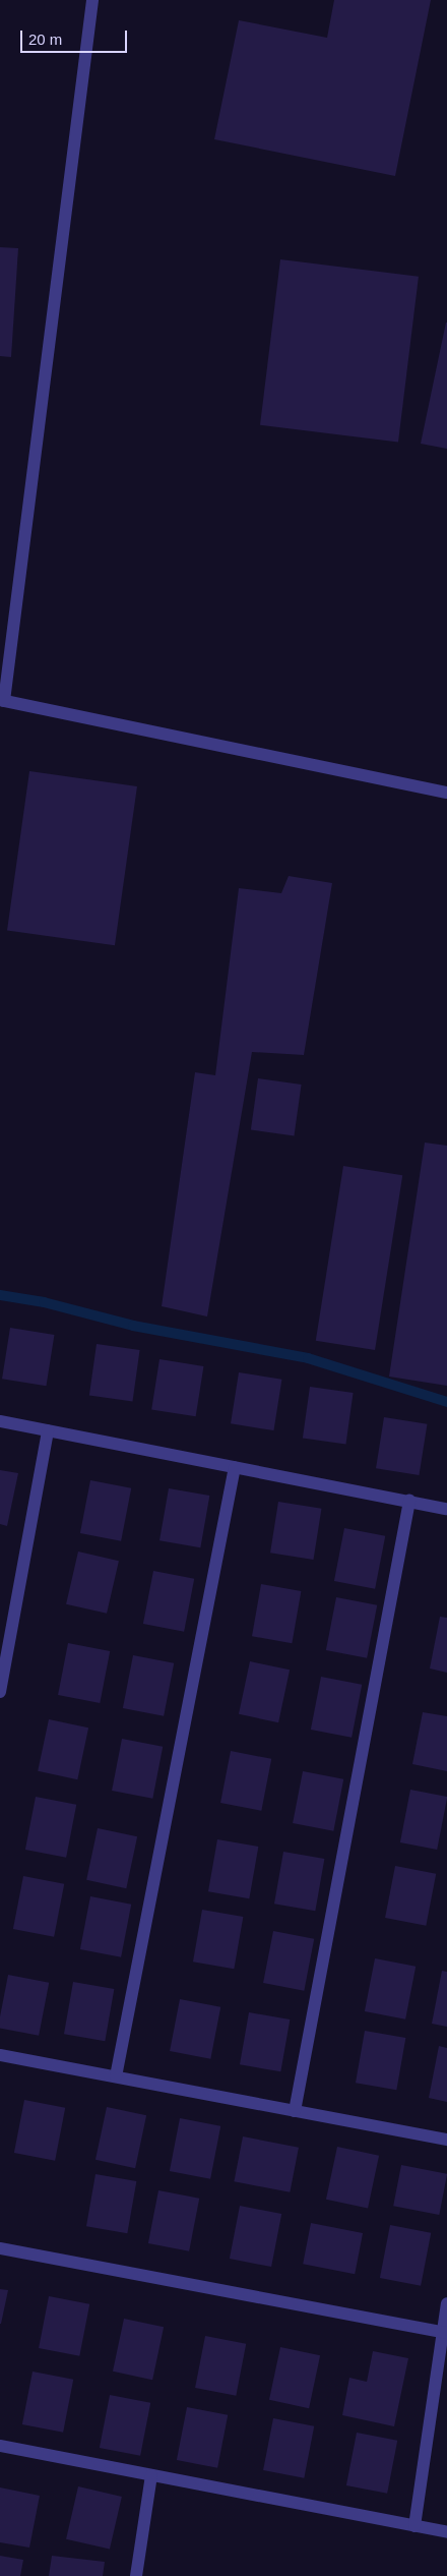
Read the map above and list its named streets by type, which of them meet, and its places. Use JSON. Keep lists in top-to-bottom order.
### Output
{
  "scale_bar": "20 m"
}
